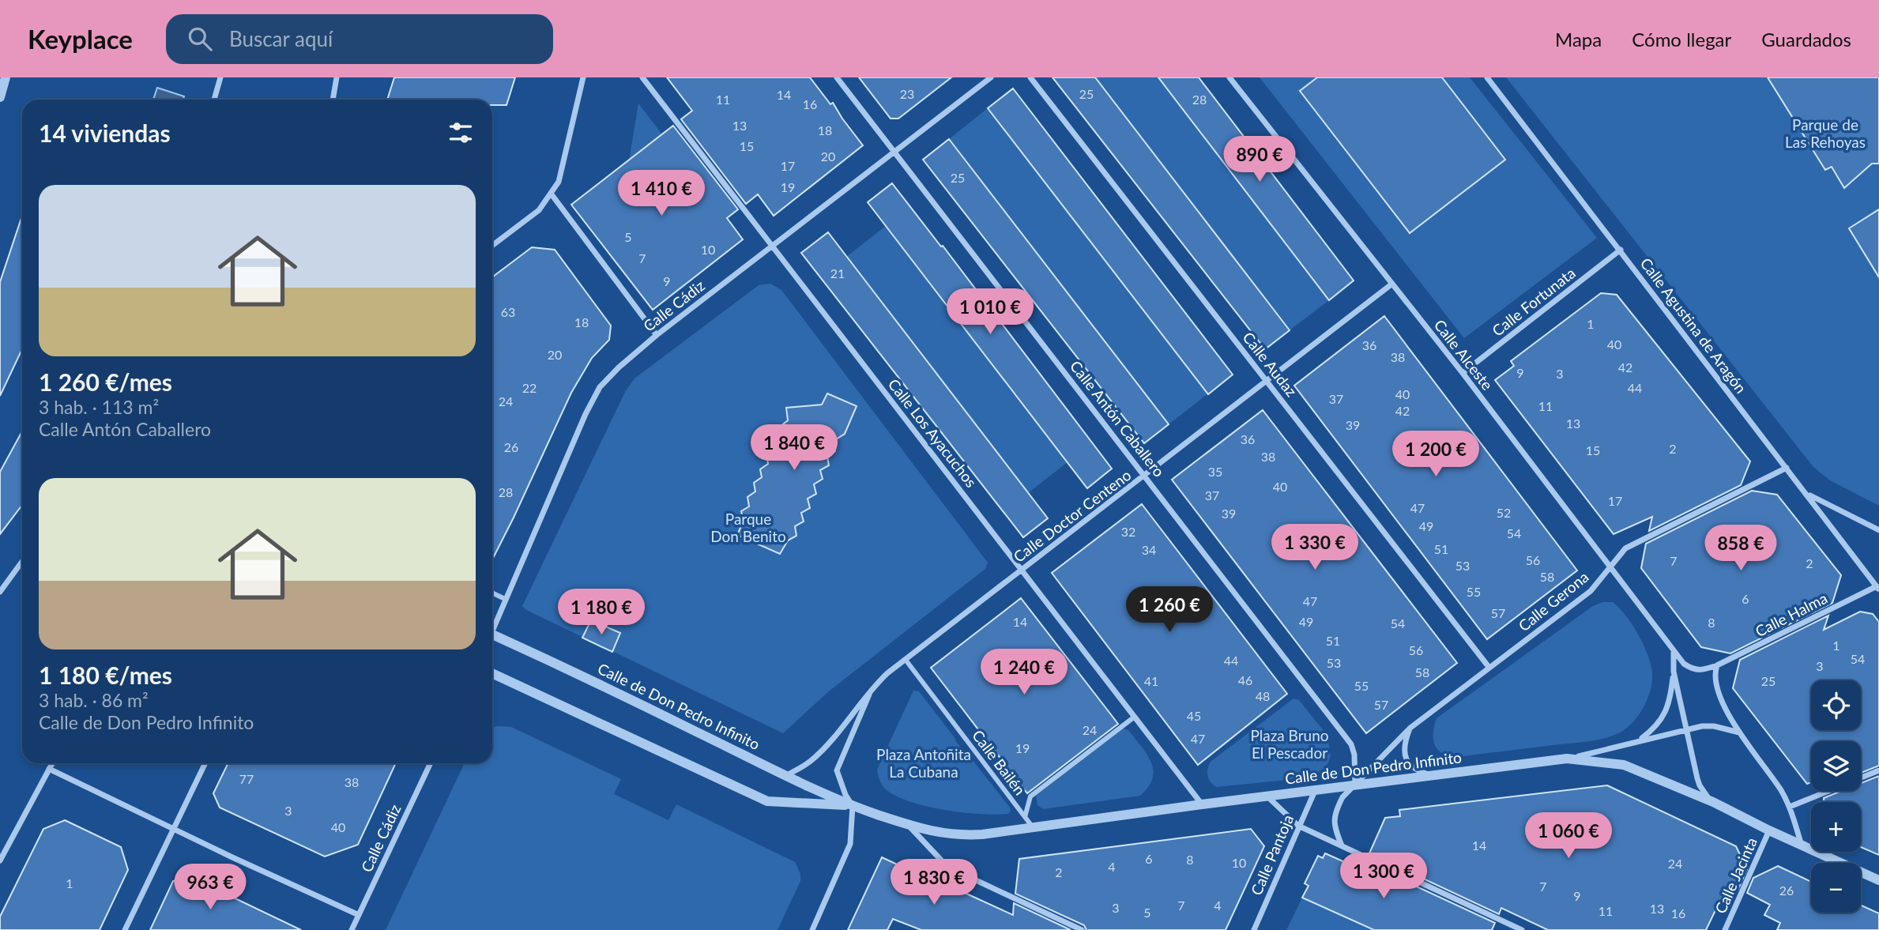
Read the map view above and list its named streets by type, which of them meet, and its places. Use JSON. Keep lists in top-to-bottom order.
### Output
{
  "streets": {
    "street": [
      "Calle Fortunata",
      "Calle Cádiz",
      "Calle Agustina de Aragón",
      "Calle Alceste",
      "Calle Audaz",
      "Calle Antón Caballero",
      "Calle Los Ayacuchos",
      "Calle Doctor Centeno",
      "Calle Gerona",
      "Calle Halma",
      "Calle de Don Pedro Infinito",
      "Calle Bailén",
      "Calle Pantoja",
      "Calle Jacinta"
    ]
  },
  "crossings": [
    ["Calle Fortunata", "Calle Agustina de Aragón"],
    ["Calle Fortunata", "Calle Alceste"],
    ["Calle Cádiz", "Calle Antón Caballero"],
    ["Calle Cádiz", "Calle Los Ayacuchos"],
    ["Calle Agustina de Aragón", "Calle Gerona"],
    ["Calle Agustina de Aragón", "Calle Halma"],
    ["Calle Alceste", "Calle Doctor Centeno"],
    ["Calle Alceste", "Calle Gerona"],
    ["Calle Alceste", "Calle Halma"],
    ["Calle Audaz", "Calle Doctor Centeno"],
    ["Calle Audaz", "Calle Gerona"],
    ["Calle Antón Caballero", "Calle Doctor Centeno"],
    ["Calle Antón Caballero", "Calle Gerona"],
    ["Calle Antón Caballero", "Calle de Don Pedro Infinito"],
    ["Calle Los Ayacuchos", "Calle Doctor Centeno"],
    ["Calle Los Ayacuchos", "Calle de Don Pedro Infinito"],
    ["Calle Doctor Centeno", "Calle de Don Pedro Infinito"],
    ["Calle Doctor Centeno", "Calle Bailén"],
    ["Calle Gerona", "Calle de Don Pedro Infinito"],
    ["Calle de Don Pedro Infinito", "Calle Bailén"],
    ["Calle de Don Pedro Infinito", "Calle Pantoja"],
    ["Calle de Don Pedro Infinito", "Calle Jacinta"]
  ],
  "parks": [
    "Parque de Las Rehoyas",
    "Parque Don Benito",
    "Plaza Bruno El Pescador",
    "Plaza Antoñita La Cubana"
  ],
  "house_numbers": [
    "23",
    "25",
    "14",
    "11",
    "28",
    "16",
    "13",
    "18",
    "15",
    "20",
    "17",
    "25",
    "19",
    "5",
    "10",
    "7",
    "21",
    "9",
    "63",
    "18",
    "1",
    "40",
    "36",
    "20",
    "38",
    "42",
    "9",
    "3",
    "22",
    "44",
    "40",
    "37",
    "24",
    "11",
    "42",
    "13",
    "39",
    "36",
    "26",
    "2",
    "15",
    "38",
    "35",
    "40",
    "28",
    "37",
    "17",
    "47",
    "52",
    "39",
    "49",
    "32",
    "54",
    "51",
    "34",
    "56",
    "7",
    "2",
    "53",
    "58",
    "55",
    "6",
    "47",
    "57",
    "14",
    "49",
    "8",
    "54",
    "51",
    "1",
    "56",
    "54",
    "44",
    "53",
    "3",
    "58",
    "46",
    "41",
    "25",
    "55",
    "48",
    "57",
    "45",
    "24",
    "47",
    "19",
    "77",
    "38",
    "3",
    "40",
    "14",
    "6",
    "8",
    "10",
    "24",
    "4",
    "2",
    "1",
    "7",
    "26",
    "9",
    "7",
    "4",
    "3",
    "13",
    "11",
    "5",
    "16"
  ],
  "page": {
    "header": "Keyplace",
    "search": "Buscar aquí",
    "nav": ["Mapa", "Cómo llegar", "Guardados"],
    "heading": "14 viviendas",
    "price": [
      "890 €",
      "1 410 €",
      "1 010 €",
      "1 840 €",
      "1 200 €",
      "1 330 €",
      "858 €",
      "1 260 €",
      "1 180 €",
      "1 240 €",
      "1 060 €",
      "1 300 €",
      "1 830 €",
      "963 €"
    ],
    "list": [
      {
        "name": "1 260 €/mes",
        "note": "3 hab. · 113 m² · Calle Antón Caballero"
      },
      {
        "name": "1 180 €/mes",
        "note": "3 hab. · 86 m² · Calle de Don Pedro Infinito"
      }
    ],
    "map_buttons": ["+", "−"]
  }
}
